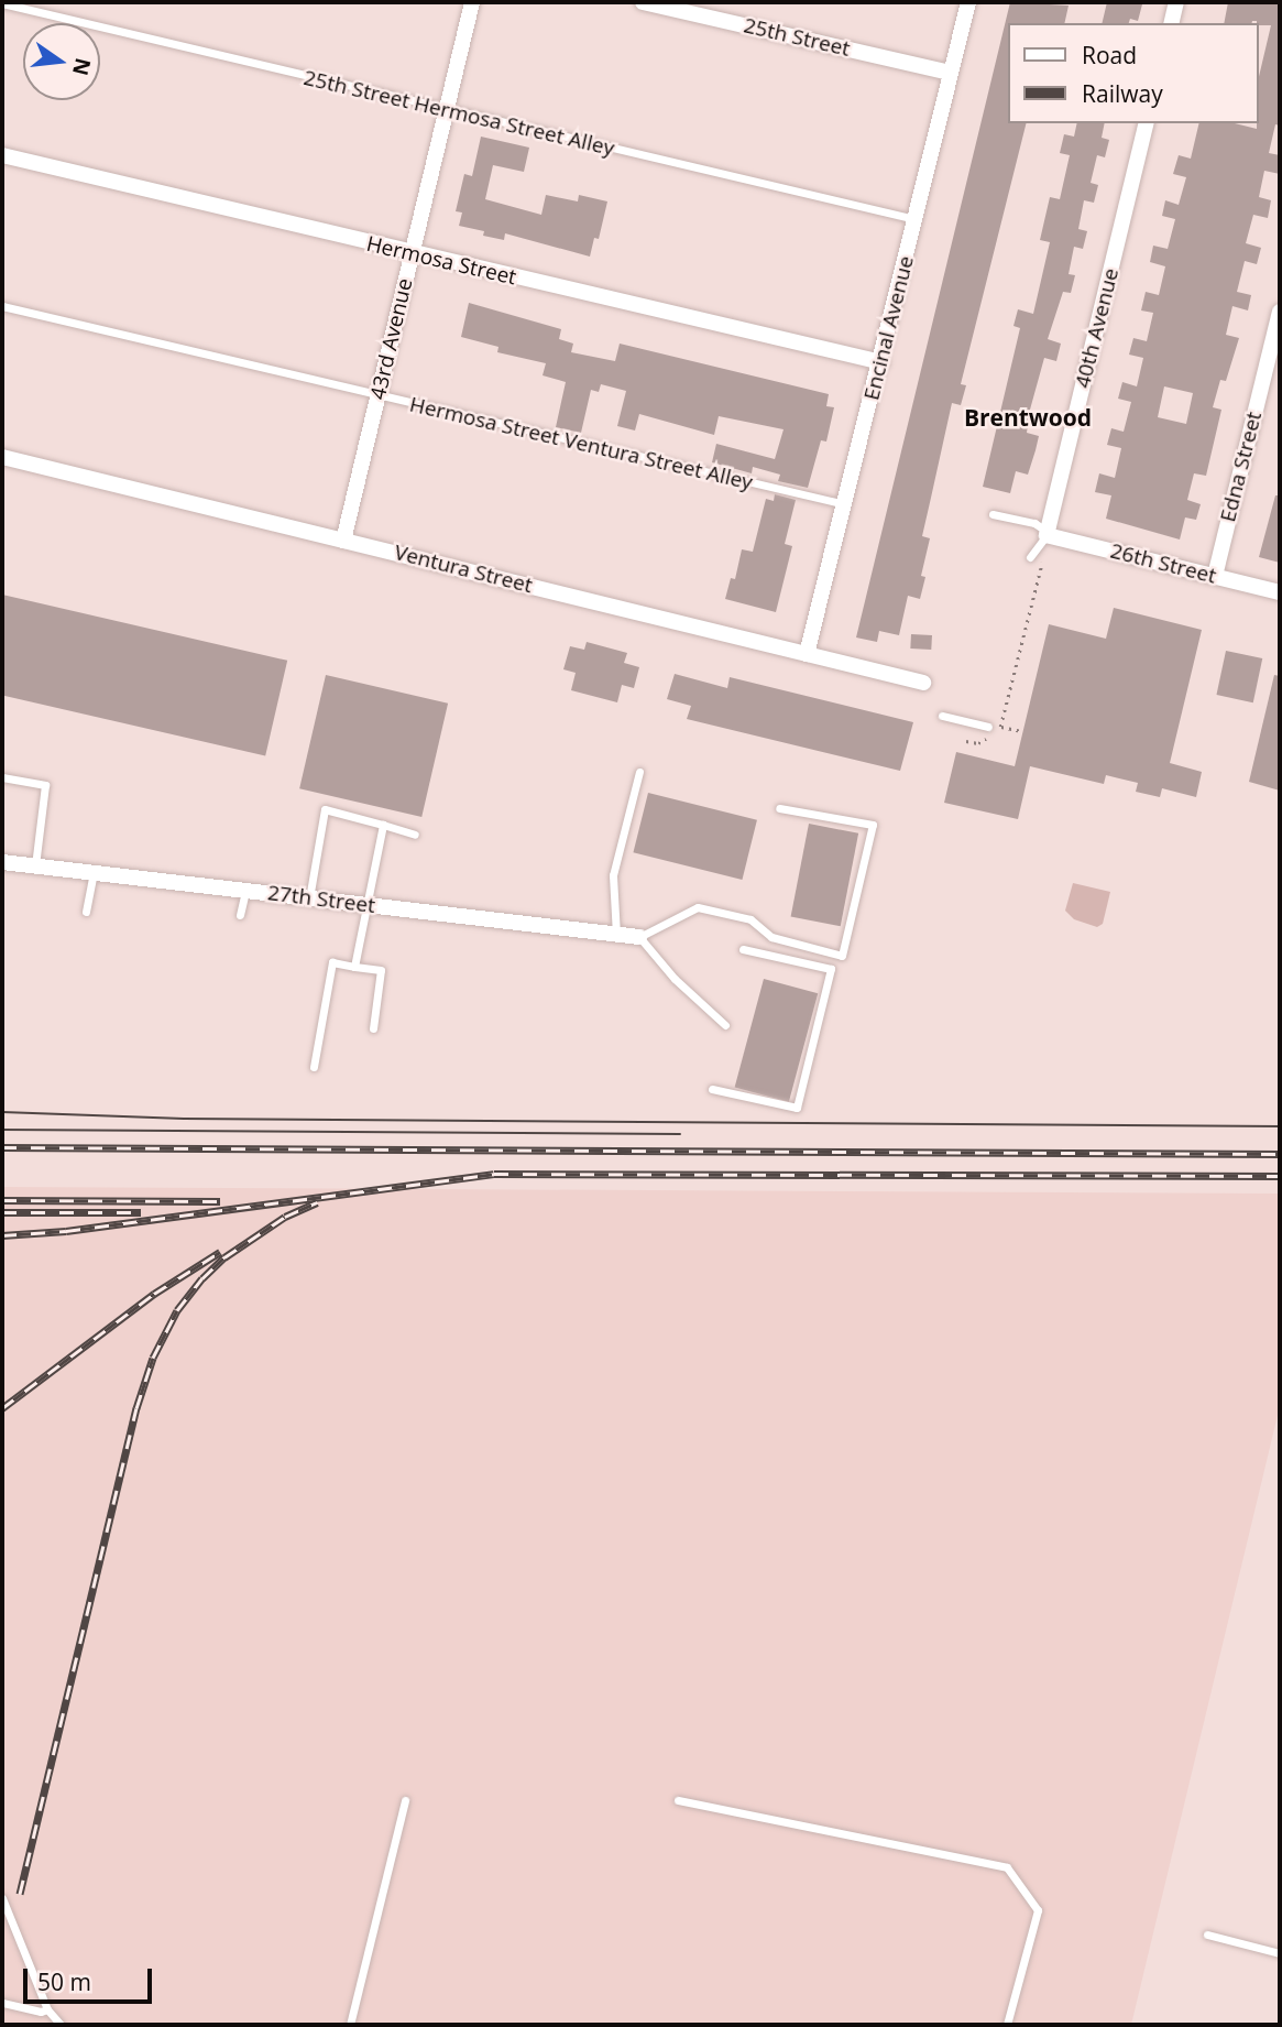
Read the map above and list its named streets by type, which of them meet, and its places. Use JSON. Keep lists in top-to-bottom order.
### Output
{
  "streets": {
    "street": [
      "25th Street",
      "Hermosa Street",
      "Encinal Avenue",
      "40th Avenue",
      "43rd Avenue",
      "Edna Street",
      "26th Street",
      "Ventura Street",
      "27th Street"
    ],
    "lane": ["25th Street Hermosa Street Alley", "Hermosa Street Ventura Street Alley"]
  },
  "crossings": [
    ["25th Street", "Encinal Avenue"],
    ["25th Street Hermosa Street Alley", "Encinal Avenue"],
    ["25th Street Hermosa Street Alley", "43rd Avenue"],
    ["Hermosa Street", "Encinal Avenue"],
    ["Hermosa Street", "43rd Avenue"],
    ["Encinal Avenue", "Hermosa Street Ventura Street Alley"],
    ["Encinal Avenue", "Ventura Street"],
    ["40th Avenue", "26th Street"],
    ["43rd Avenue", "Hermosa Street Ventura Street Alley"],
    ["43rd Avenue", "Ventura Street"],
    ["Edna Street", "26th Street"]
  ],
  "districts": ["Brentwood"],
  "legend": ["Road", "Railway"],
  "scale_bar": "50 m",
  "north": "right"
}
